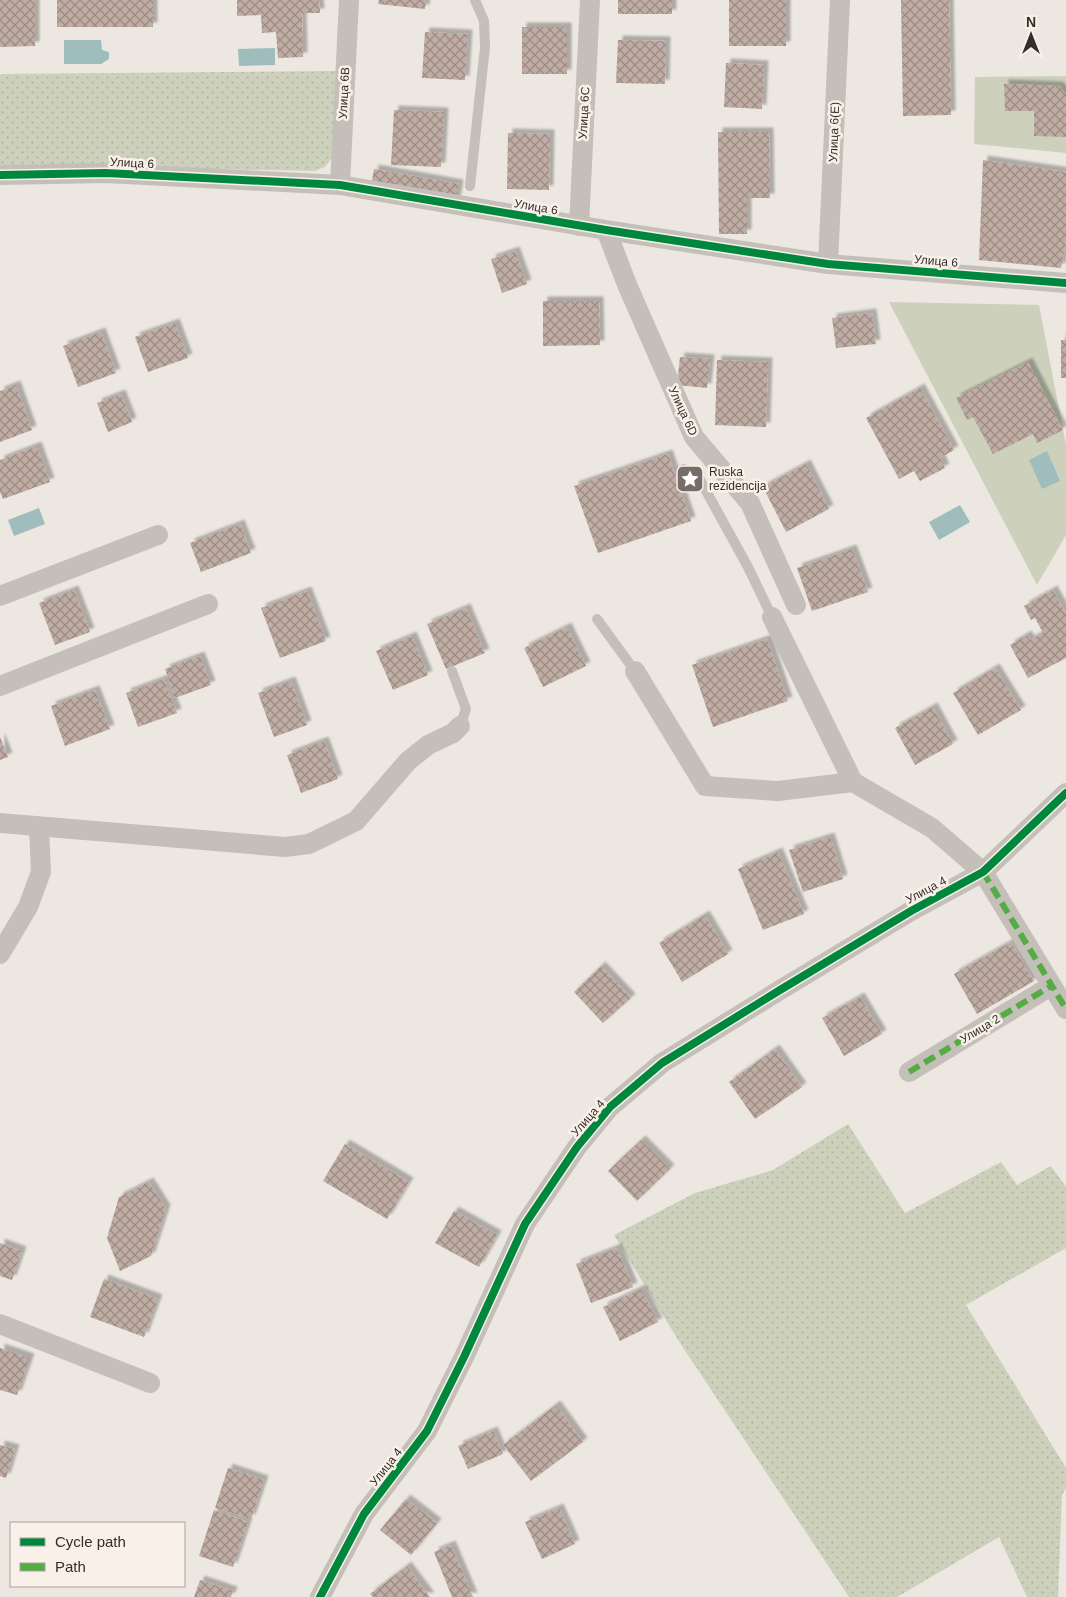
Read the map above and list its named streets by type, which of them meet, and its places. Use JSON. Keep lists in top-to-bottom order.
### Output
{
  "streets": {
    "street": [
      "Улица 6B",
      "Улица 6C",
      "Улица 6(E)",
      "Улица 6",
      "Улица 6D",
      "Улица 4",
      "Улица 2"
    ]
  },
  "crossings": [
    ["Улица 6B", "Улица 6"],
    ["Улица 6C", "Улица 6"],
    ["Улица 6(E)", "Улица 6"],
    ["Улица 6", "Улица 6D"]
  ],
  "places": {
    "place": ["Ruska rezidencija"]
  },
  "legend": ["Cycle path", "Path"],
  "north": "top"
}
